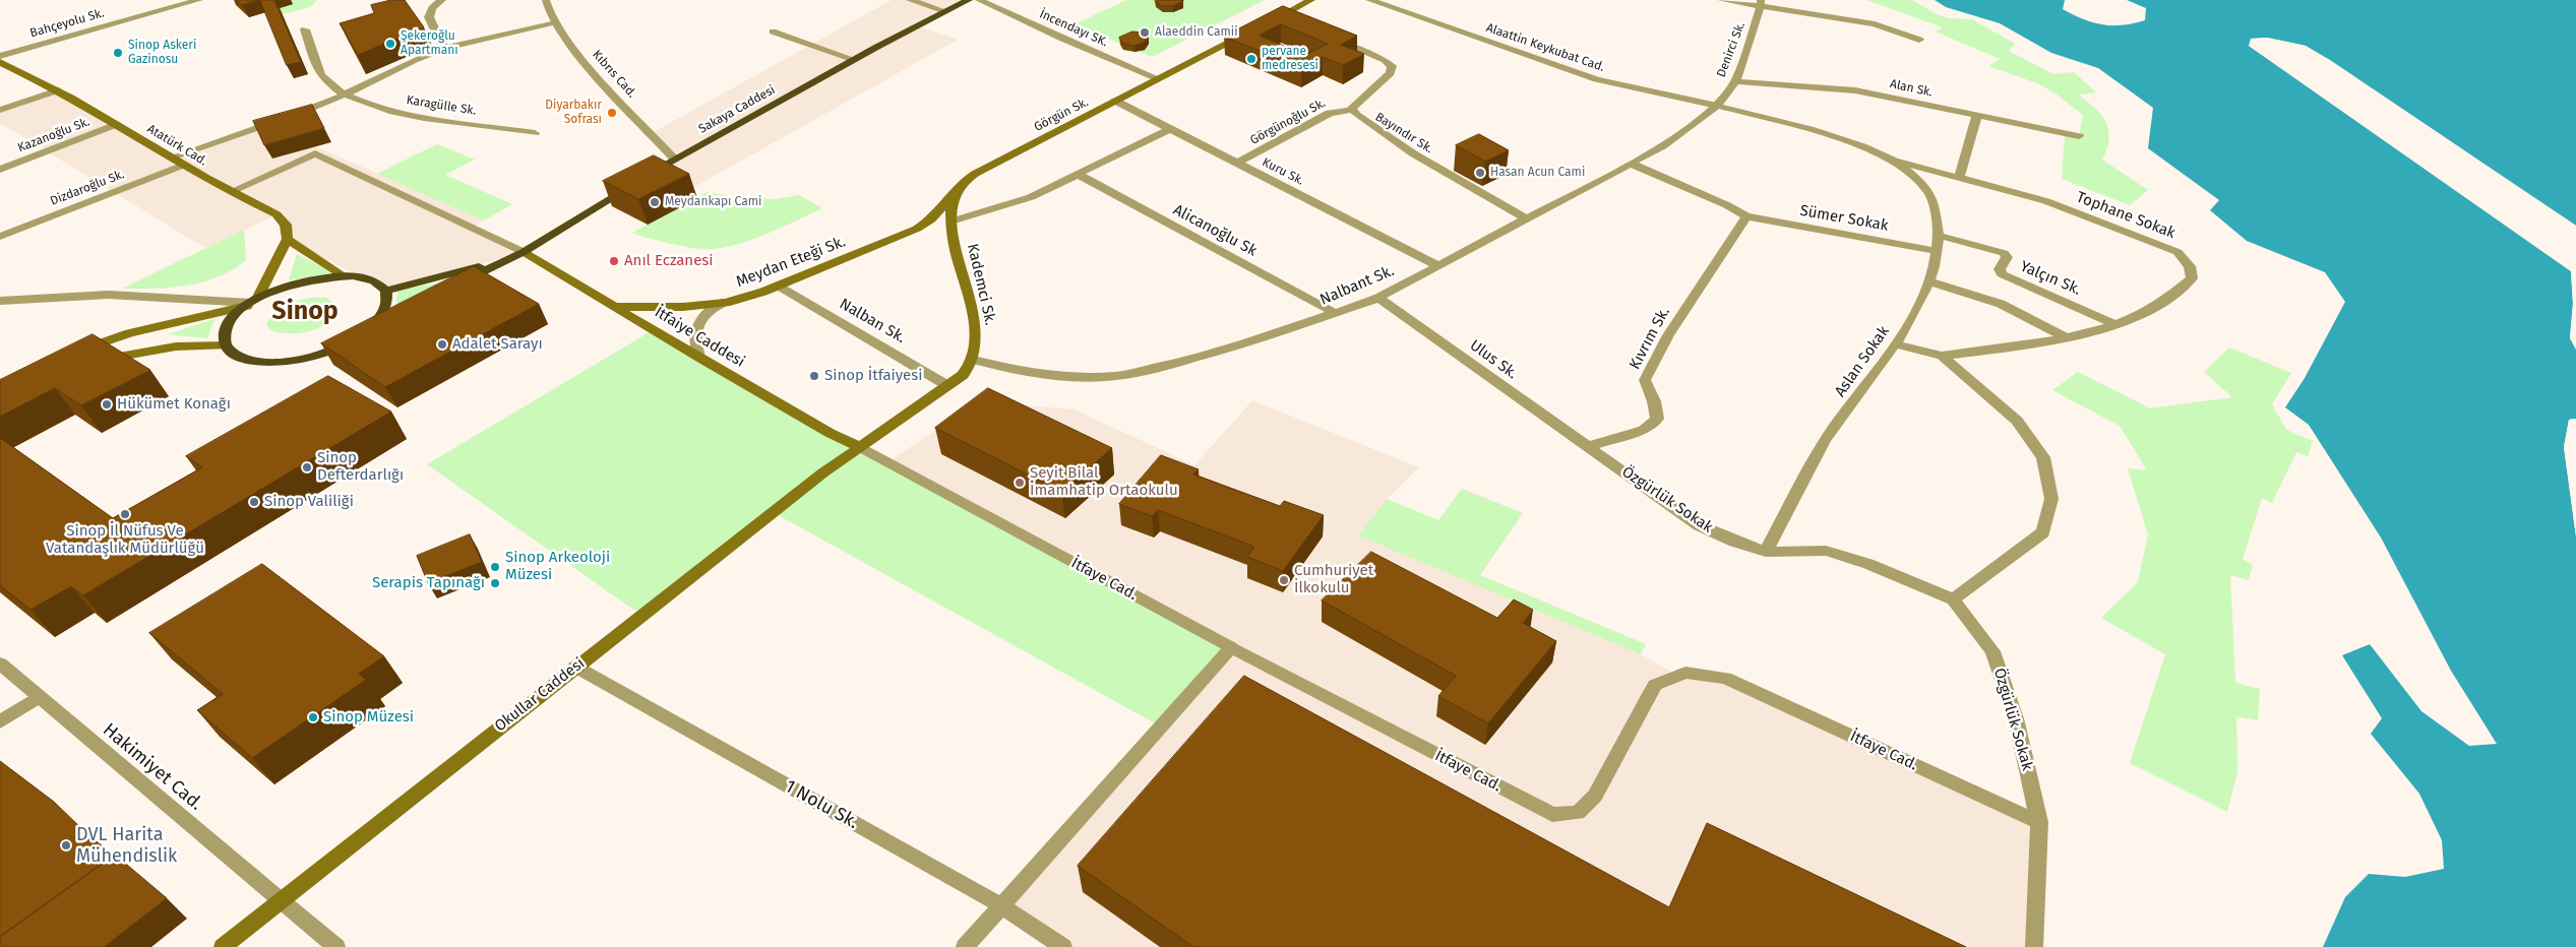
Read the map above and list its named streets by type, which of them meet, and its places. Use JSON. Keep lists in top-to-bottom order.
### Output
{
  "streets": {
    "highway": ["Sakaya Caddesi"],
    "main road": [
      "Görgün Sk.",
      "Atatürk Cad.",
      "Meydan Eteği Sk.",
      "Kademci Sk.",
      "İtfaiye Caddesi",
      "Okullar Caddesi"
    ],
    "street": [
      "Bahçeyolu Sk.",
      "İncendayı SK.",
      "Alaattin Keykubat Cad.",
      "Denirci Sk.",
      "Kıbrıs Cad.",
      "Alan Sk.",
      "Karagülle Sk.",
      "Görgünoğlu Sk.",
      "Bayındır Sk.",
      "Kazanoğlu Sk.",
      "Kuru Sk.",
      "Dizdaroğlu Sk.",
      "Tophane Sokak",
      "Sümer Sokak",
      "Alicanoğlu Sk",
      "Yalçın Sk.",
      "Nalbant Sk.",
      "Nalban Sk.",
      "Kıvrım Sk.",
      "Ulus Sk.",
      "Aslan Sokak",
      "Özgürlük Sokak",
      "İtfaye Cad.",
      "Hakimiyet Cad.",
      "1 Nolu Sk."
    ]
  },
  "crossings": [
    ["İncendayı SK.", "Görgün Sk."],
    ["Alaattin Keykubat Cad.", "Denirci Sk."],
    ["Alaattin Keykubat Cad.", "Tophane Sokak"],
    ["Alaattin Keykubat Cad.", "Nalbant Sk."],
    ["Alaattin Keykubat Cad.", "Aslan Sokak"],
    ["Denirci Sk.", "Alan Sk."],
    ["Denirci Sk.", "Nalbant Sk."],
    ["Kıbrıs Cad.", "Sakaya Caddesi"],
    ["Sakaya Caddesi", "İtfaiye Caddesi"],
    ["Görgün Sk.", "Kuru Sk."],
    ["Görgünoğlu Sk.", "Bayındır Sk."],
    ["Görgünoğlu Sk.", "Kuru Sk."],
    ["Bayındır Sk.", "Nalbant Sk."],
    ["Kazanoğlu Sk.", "Atatürk Cad."],
    ["Atatürk Cad.", "Dizdaroğlu Sk."],
    ["Kuru Sk.", "Nalbant Sk."],
    ["Tophane Sokak", "Yalçın Sk."],
    ["Tophane Sokak", "Aslan Sokak"],
    ["Sümer Sokak", "Nalbant Sk."],
    ["Sümer Sokak", "Kıvrım Sk."],
    ["Sümer Sokak", "Aslan Sokak"],
    ["Alicanoğlu Sk", "Nalbant Sk."],
    ["Meydan Eteği Sk.", "Kademci Sk."],
    ["Meydan Eteği Sk.", "Nalban Sk."],
    ["Meydan Eteği Sk.", "İtfaiye Caddesi"],
    ["Yalçın Sk.", "Aslan Sokak"],
    ["Kademci Sk.", "Nalbant Sk."],
    ["Nalbant Sk.", "Ulus Sk."],
    ["İtfaiye Caddesi", "İtfaye Cad."],
    ["İtfaiye Caddesi", "Okullar Caddesi"],
    ["Kıvrım Sk.", "Ulus Sk."],
    ["Kıvrım Sk.", "Özgürlük Sokak"],
    ["Ulus Sk.", "Özgürlük Sokak"],
    ["Aslan Sokak", "Özgürlük Sokak"],
    ["Özgürlük Sokak", "İtfaye Cad."],
    ["İtfaye Cad.", "Okullar Caddesi"],
    ["Okullar Caddesi", "Hakimiyet Cad."],
    ["Okullar Caddesi", "1 Nolu Sk."]
  ],
  "districts": ["Sinop"],
  "places": [
    "Alaeddin Camii",
    "Şekeroğlu Apartmanı",
    "Sinop Askeri Gazinosu",
    "pervane medresesi",
    "Diyarbakır Sofrası",
    "Hasan Acun Cami",
    "Meydankapı Cami",
    "Anıl Eczanesi",
    "Adalet Sarayı",
    "Sinop İtfaiyesi",
    "Hükümet Konağı",
    "Sinop Defterdarlığı",
    "Seyit Bilal İmamhatip Ortaokulu",
    "Sinop Valiliği",
    "Sinop İl Nüfus Ve Vatandaşlık Müdürlüğü",
    "Sinop Arkeoloji Müzesi",
    "Cumhuriyet İlkokulu",
    "Serapis Tapınağı",
    "Sinop Müzesi",
    "DVL Harita Mühendislik"
  ]
}
